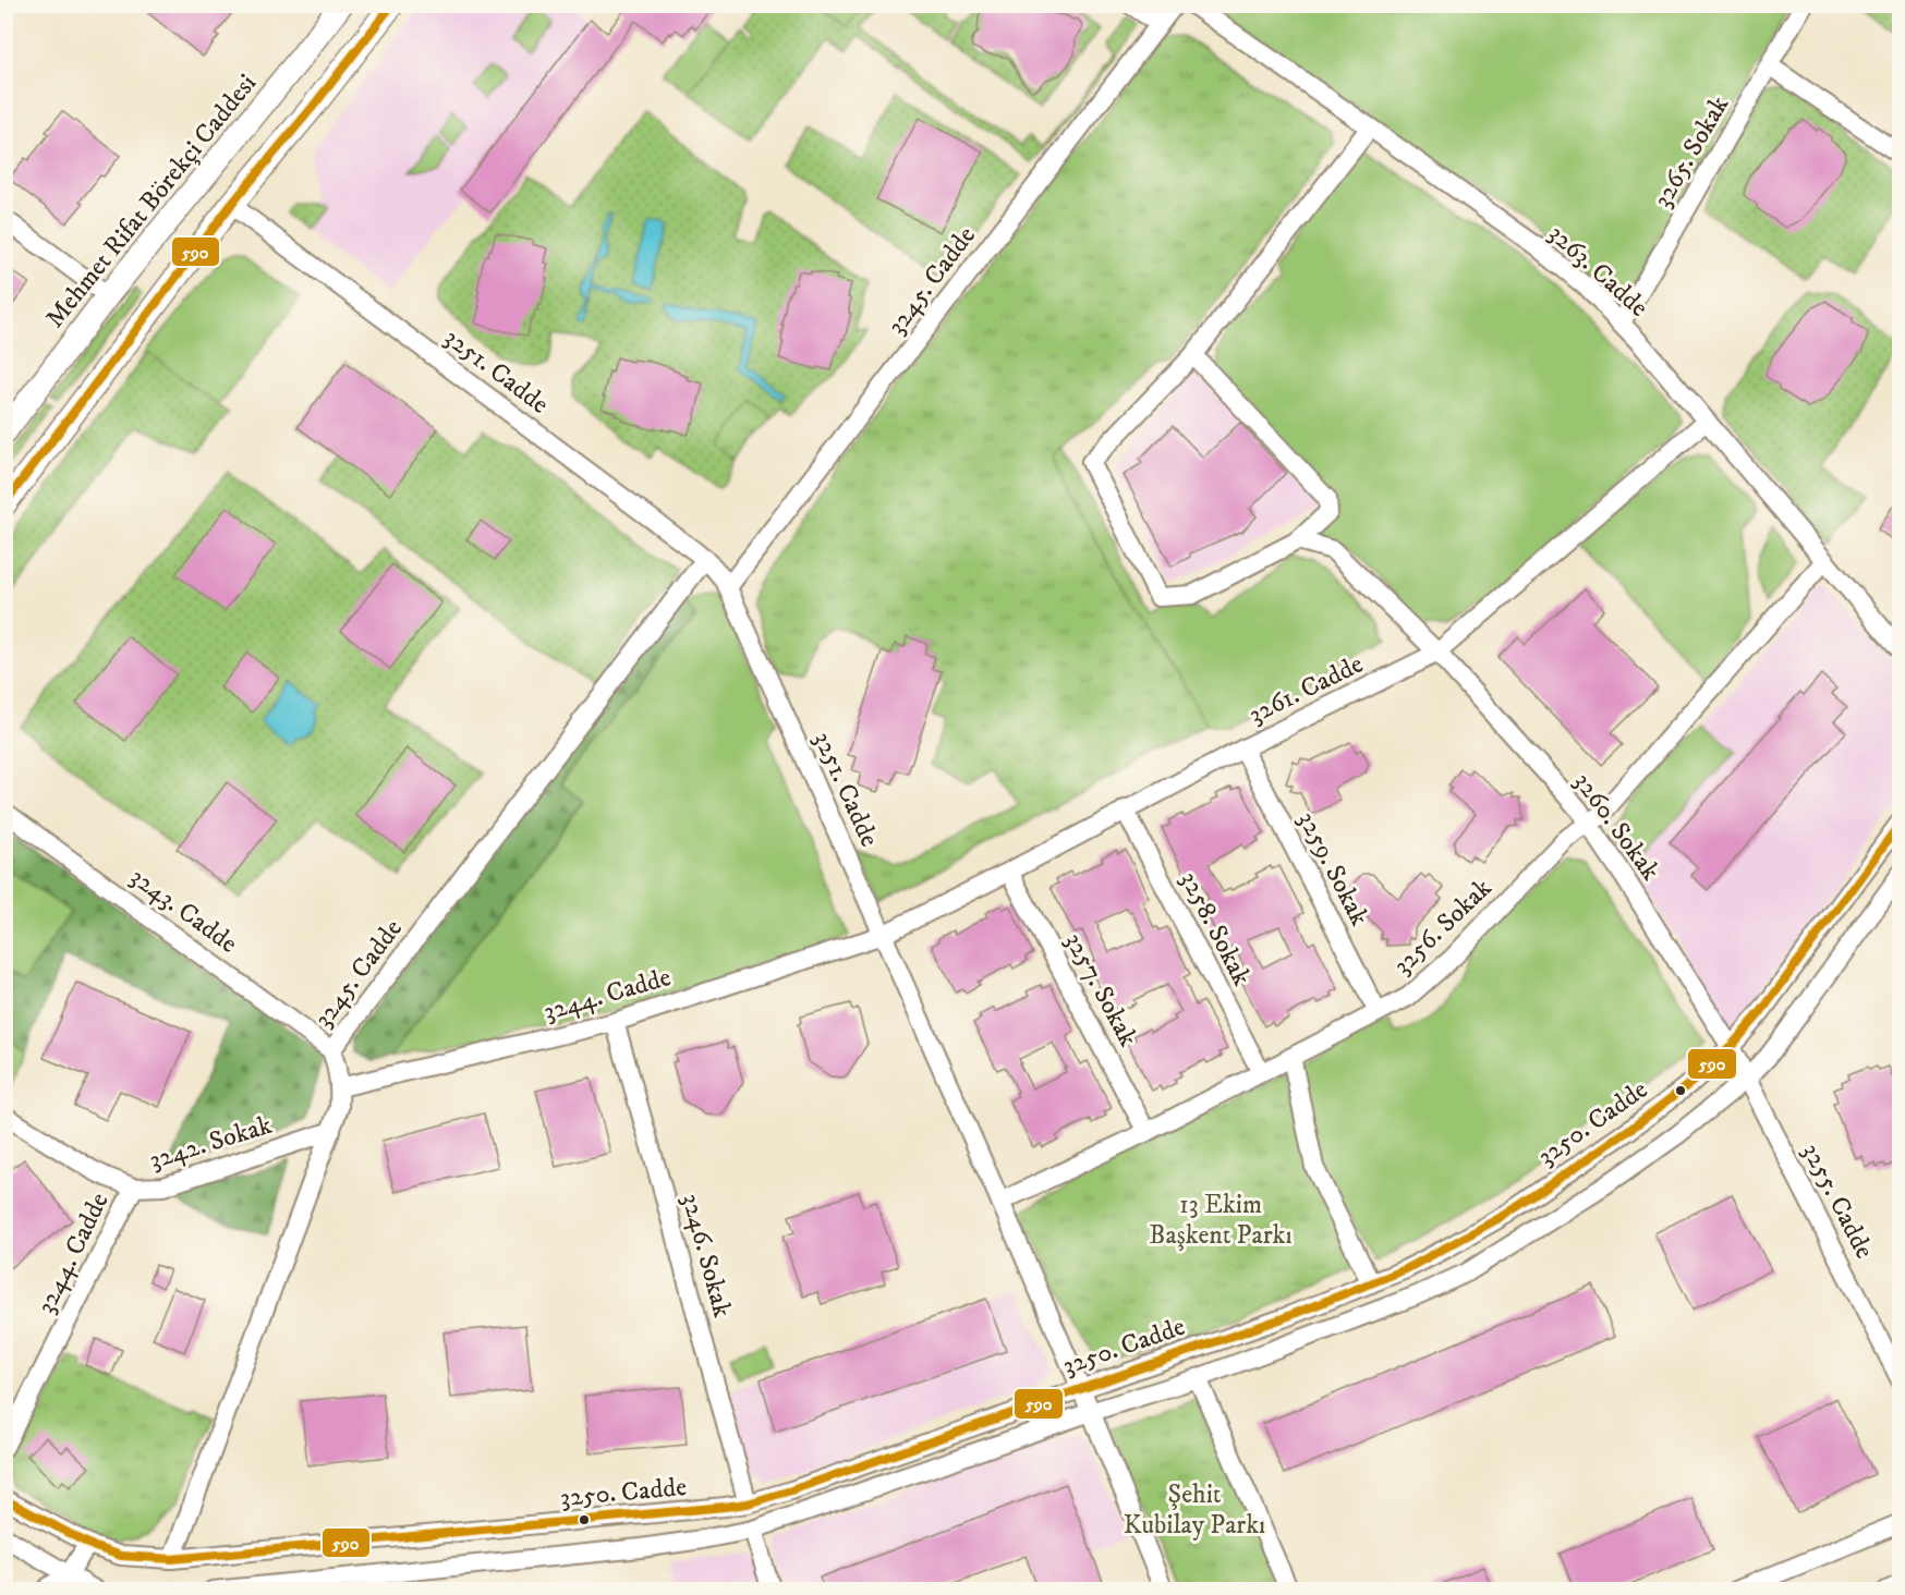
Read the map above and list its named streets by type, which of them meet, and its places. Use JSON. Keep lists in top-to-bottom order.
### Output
{
  "streets": {
    "main road": ["Mehmet Rifat Börekçi Caddesi"],
    "street": [
      "3265. Sokak",
      "3263. Cadde",
      "3245. Cadde",
      "3251. Cadde",
      "3261. Cadde",
      "3260. Sokak",
      "3259. Sokak",
      "3243. Cadde",
      "3256. Sokak",
      "3258. Sokak",
      "3257. Sokak",
      "3244. Cadde",
      "3250. Cadde",
      "3242. Sokak",
      "3255. Cadde",
      "3246. Sokak"
    ]
  },
  "crossings": [
    ["3265. Sokak", "3263. Cadde"],
    ["3263. Cadde", "3261. Cadde"],
    ["3263. Cadde", "3256. Sokak"],
    ["3245. Cadde", "3251. Cadde"],
    ["3245. Cadde", "3243. Cadde"],
    ["3245. Cadde", "3244. Cadde"],
    ["3245. Cadde", "3250. Cadde"],
    ["3245. Cadde", "3242. Sokak"],
    ["3251. Cadde", "3261. Cadde"],
    ["3251. Cadde", "3256. Sokak"],
    ["3251. Cadde", "3244. Cadde"],
    ["3251. Cadde", "3250. Cadde"],
    ["3261. Cadde", "3260. Sokak"],
    ["3261. Cadde", "3259. Sokak"],
    ["3261. Cadde", "3258. Sokak"],
    ["3261. Cadde", "3257. Sokak"],
    ["3261. Cadde", "3244. Cadde"],
    ["3260. Sokak", "3256. Sokak"],
    ["3260. Sokak", "3250. Cadde"],
    ["3260. Sokak", "3255. Cadde"],
    ["3259. Sokak", "3256. Sokak"],
    ["3256. Sokak", "3258. Sokak"],
    ["3256. Sokak", "3257. Sokak"],
    ["3244. Cadde", "3242. Sokak"],
    ["3244. Cadde", "3246. Sokak"],
    ["3250. Cadde", "3255. Cadde"],
    ["3250. Cadde", "3246. Sokak"]
  ],
  "parks": ["13 Ekim Başkent Parkı", "Şehit Kubilay Parkı"],
  "lines": ["transit line 590"]
}
